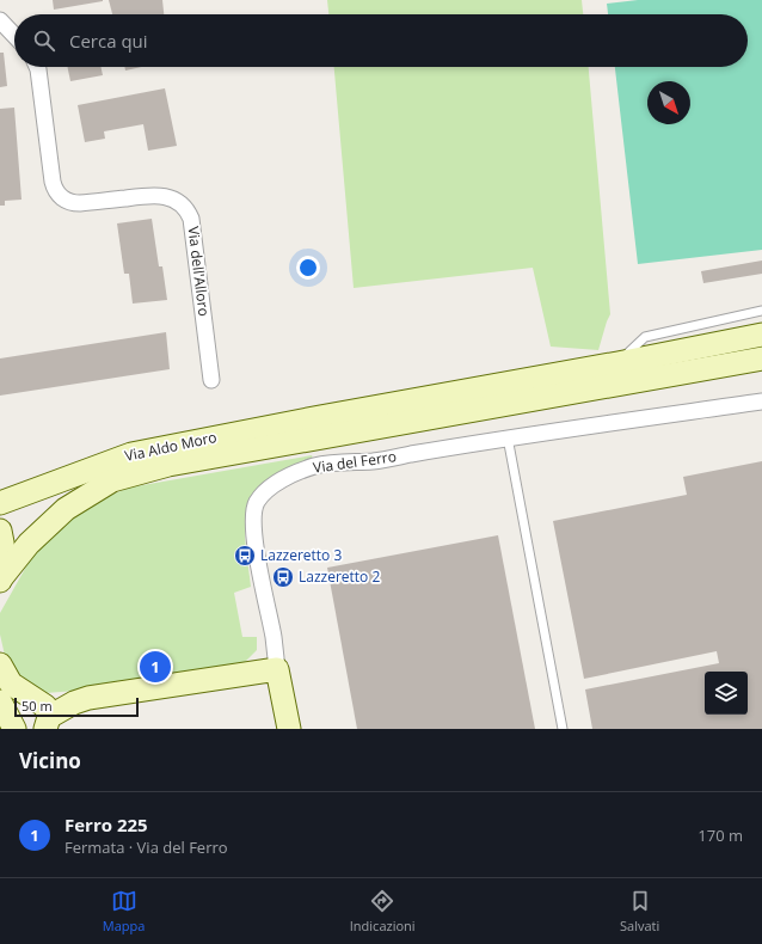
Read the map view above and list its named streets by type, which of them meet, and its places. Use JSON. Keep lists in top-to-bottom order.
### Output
{
  "streets": {
    "main road": ["Via Aldo Moro", "Via del Ferro"],
    "street": ["Via dell'Alloro"]
  },
  "crossings": [
    ["Via Aldo Moro", "Via del Ferro"]
  ],
  "places": {
    "bus stop": ["Lazzeretto 3", "Lazzeretto 2"]
  },
  "scale_bar": "50 m",
  "north": "bottom right",
  "page": {
    "search": "Cerca qui",
    "pins": "1",
    "scale": "50 m",
    "heading": "Vicino",
    "list": [
      {
        "mark": "1",
        "name": "Ferro 225",
        "note": "Fermata · Via del Ferro",
        "value": "170 m"
      }
    ],
    "nav": ["Mappa", "Indicazioni", "Salvati"]
  }
}
